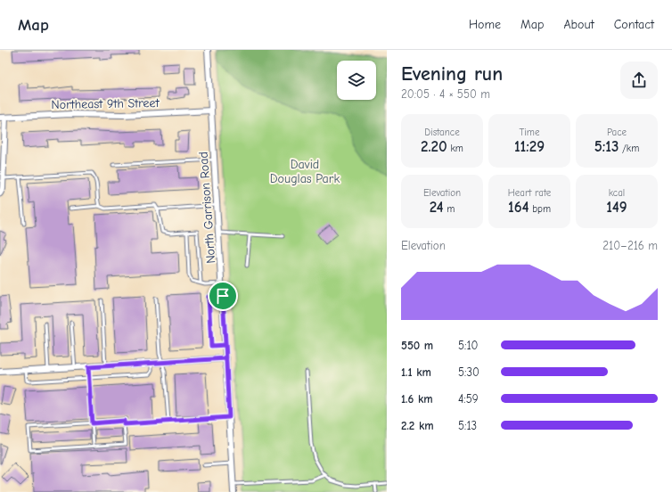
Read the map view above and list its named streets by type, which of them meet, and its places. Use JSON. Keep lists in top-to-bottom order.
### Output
{
  "streets": {
    "street": ["Northeast 9th Street", "North Garrison Road"]
  },
  "crossings": [
    ["Northeast 9th Street", "North Garrison Road"]
  ],
  "parks": ["David Douglas Park"],
  "page": {
    "header": "Map",
    "nav": [
      "Home",
      "Map",
      "About",
      "Contact"
    ],
    "heading": ["Evening run", "20:05 · 4 × 550 m"],
    "stats": [
      ["Distance", "2.20 km"],
      ["Time", "11:29"],
      ["Pace", "5:13 /km"],
      ["Elevation", "24 m"],
      ["Heart rate", "164 bpm"],
      ["kcal", "149"]
    ],
    "chart": ["Elevation", "210–216 m"],
    "list": [
      {
        "name": "550 m",
        "note": "5:10"
      },
      {
        "name": "1.1 km",
        "note": "5:30"
      },
      {
        "name": "1.6 km",
        "note": "4:59"
      },
      {
        "name": "2.2 km",
        "note": "5:13"
      }
    ]
  }
}
